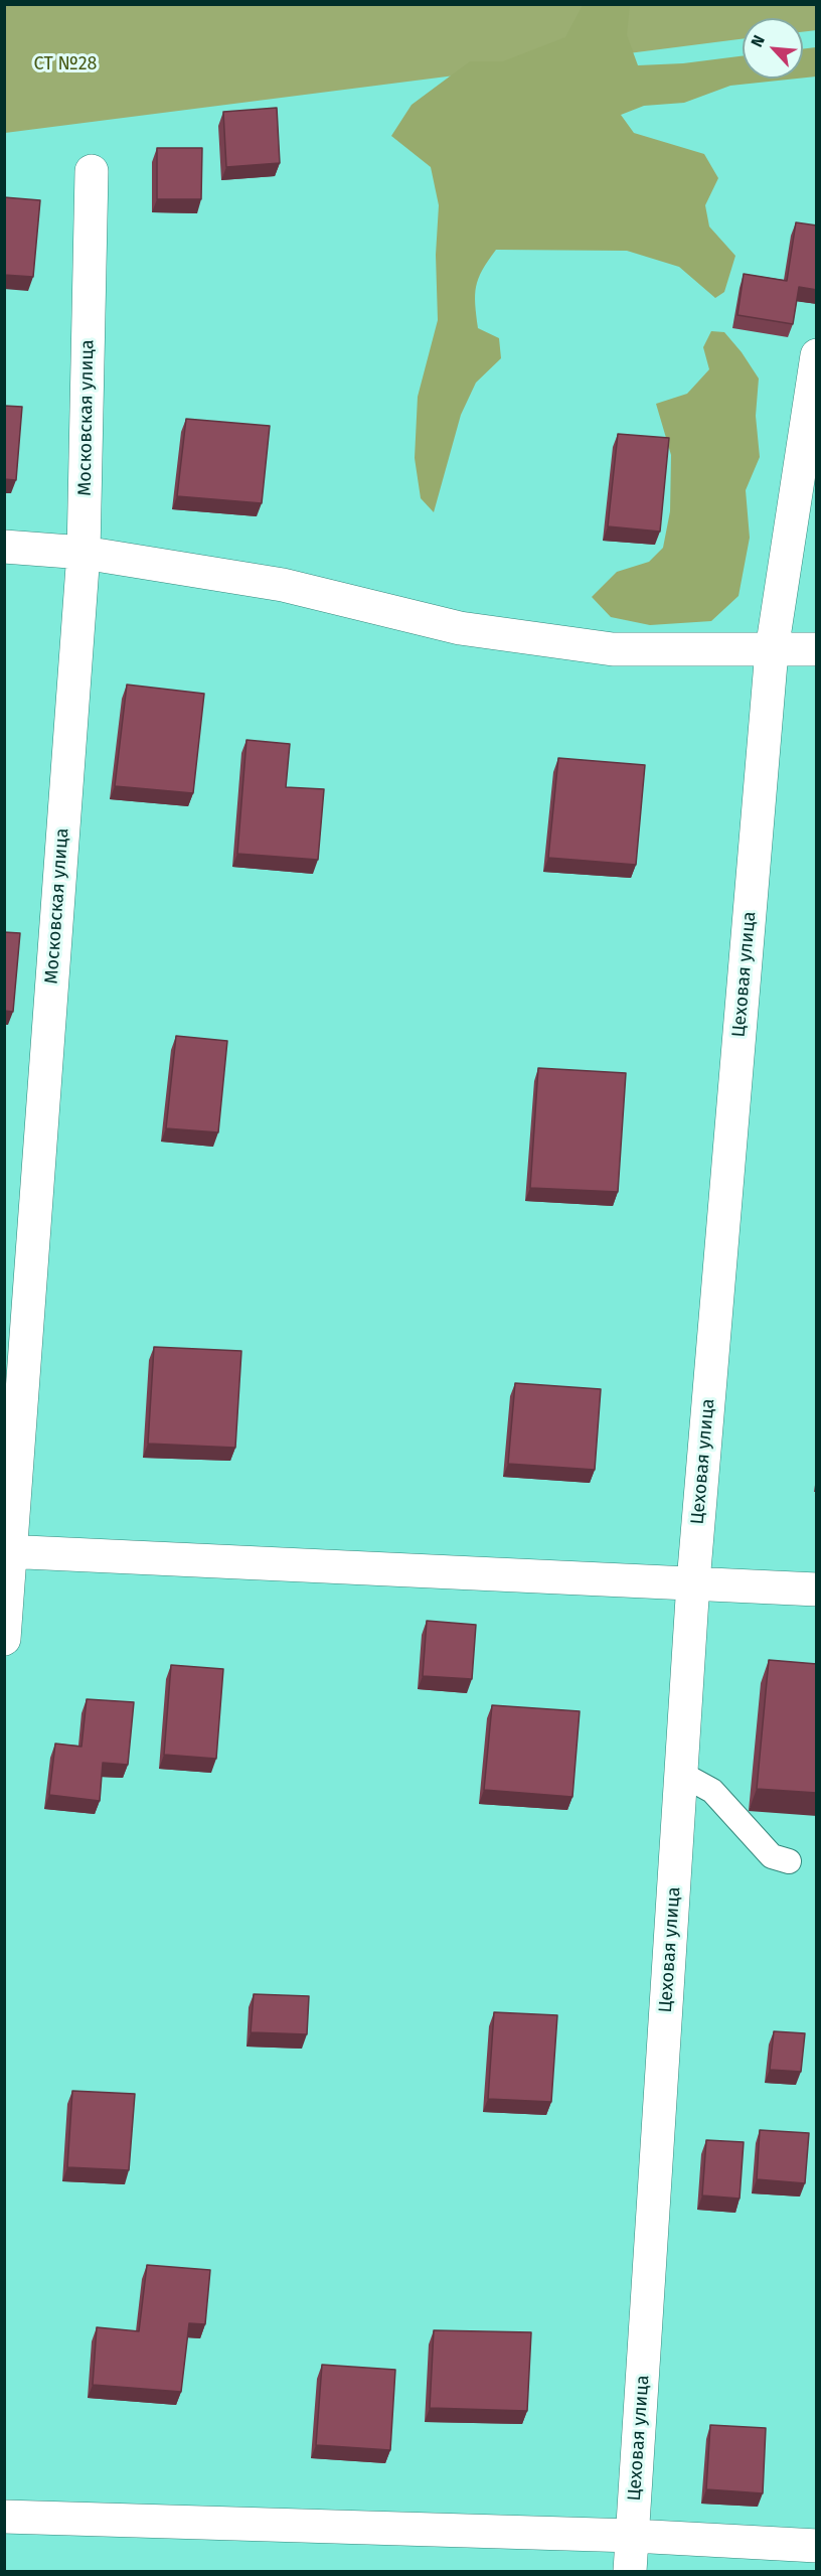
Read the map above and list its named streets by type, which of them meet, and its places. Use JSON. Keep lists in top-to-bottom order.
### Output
{
  "streets": {
    "street": ["Московская улица", "Цеховая улица"]
  },
  "parks": ["СТ №28"],
  "north": "top left"
}
